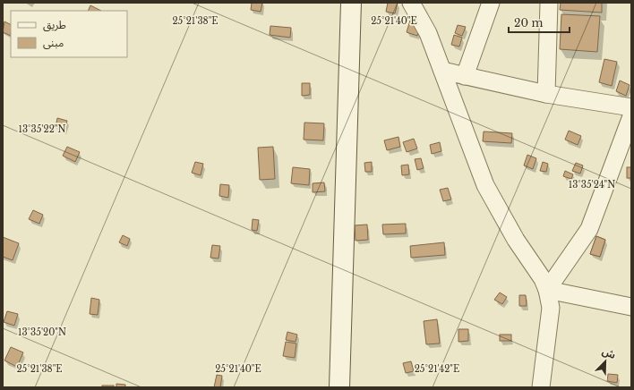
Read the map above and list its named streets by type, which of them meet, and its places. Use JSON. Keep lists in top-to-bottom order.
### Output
{
  "legend": ["طريق", "مبنى"],
  "scale_bar": "20 m",
  "north": "top right",
  "coordinates": [
    "25°21'38\"E",
    "25°21'40\"E",
    "13°35'22\"N",
    "13°35'24\"N",
    "13°35'20\"N",
    "25°21'42\"E"
  ]
}
